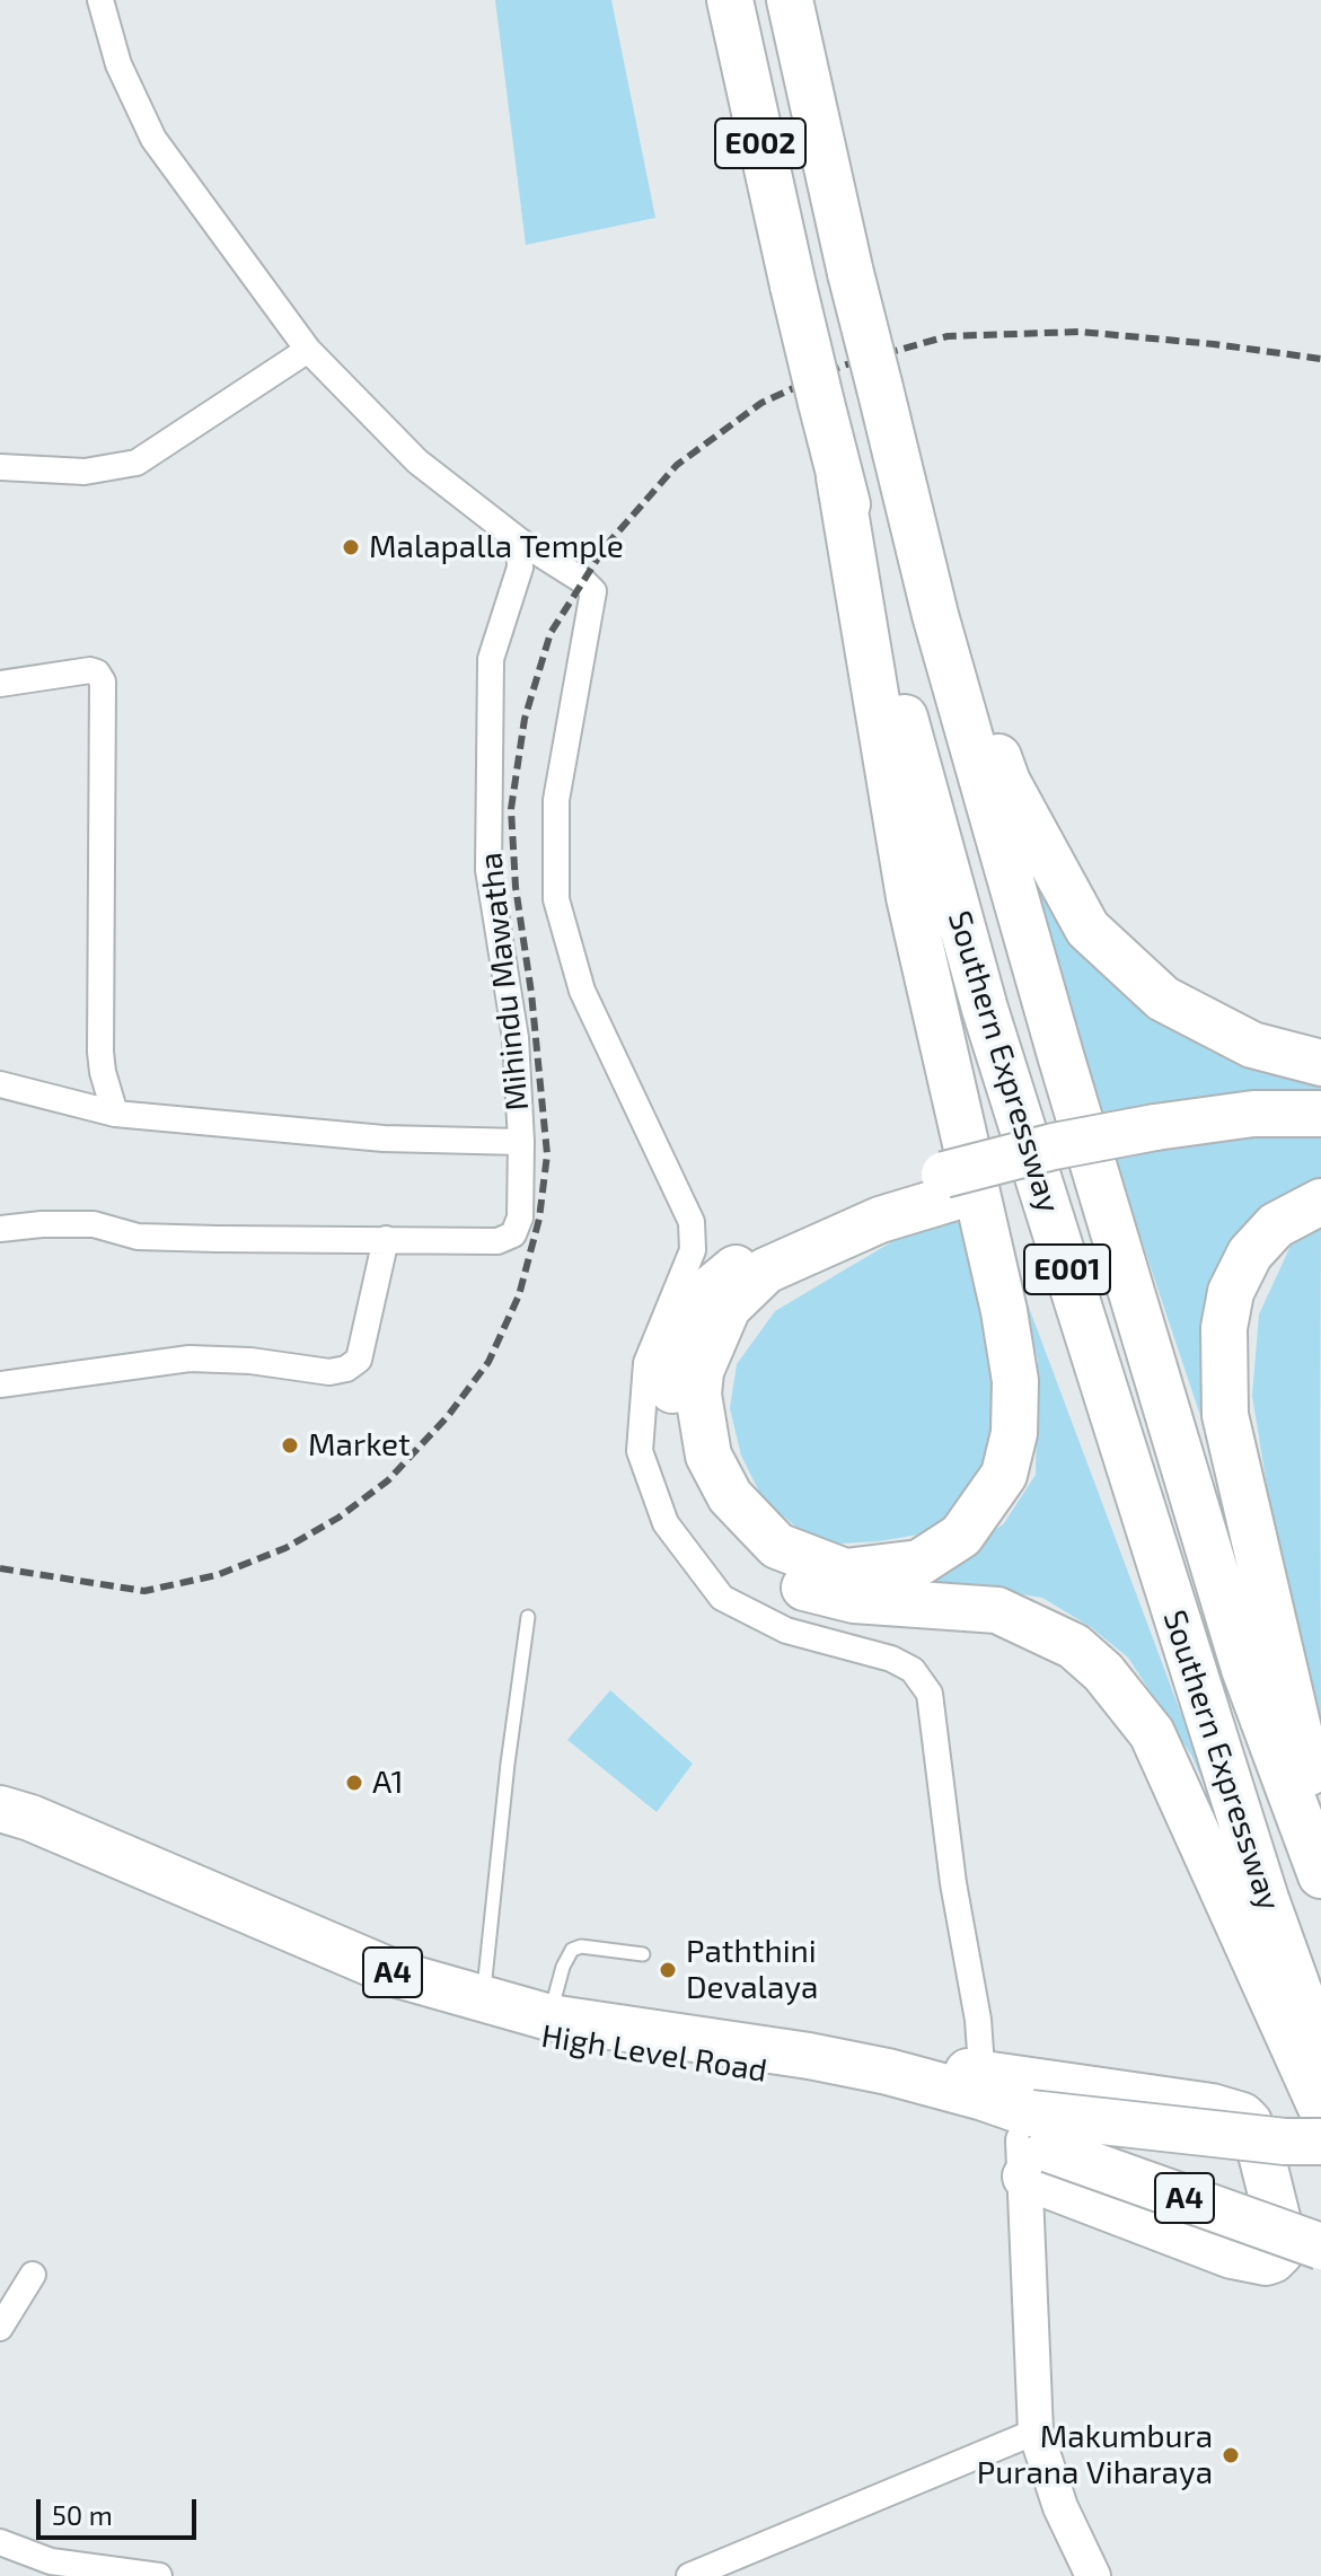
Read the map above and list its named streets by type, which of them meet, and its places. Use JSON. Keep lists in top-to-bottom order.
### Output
{
  "streets": {
    "highway": [
      "E002",
      "Southern Expressway",
      "E001",
      "A4",
      "High Level Road"
    ],
    "street": ["Mihindu Mawatha"]
  },
  "crossings": [
    ["E002", "Southern Expressway"]
  ],
  "places": [
    "Malapalla Temple",
    "Market",
    "A1",
    "Paththini Devalaya",
    "Makumbura Purana Viharaya"
  ],
  "scale_bar": "50 m"
}
